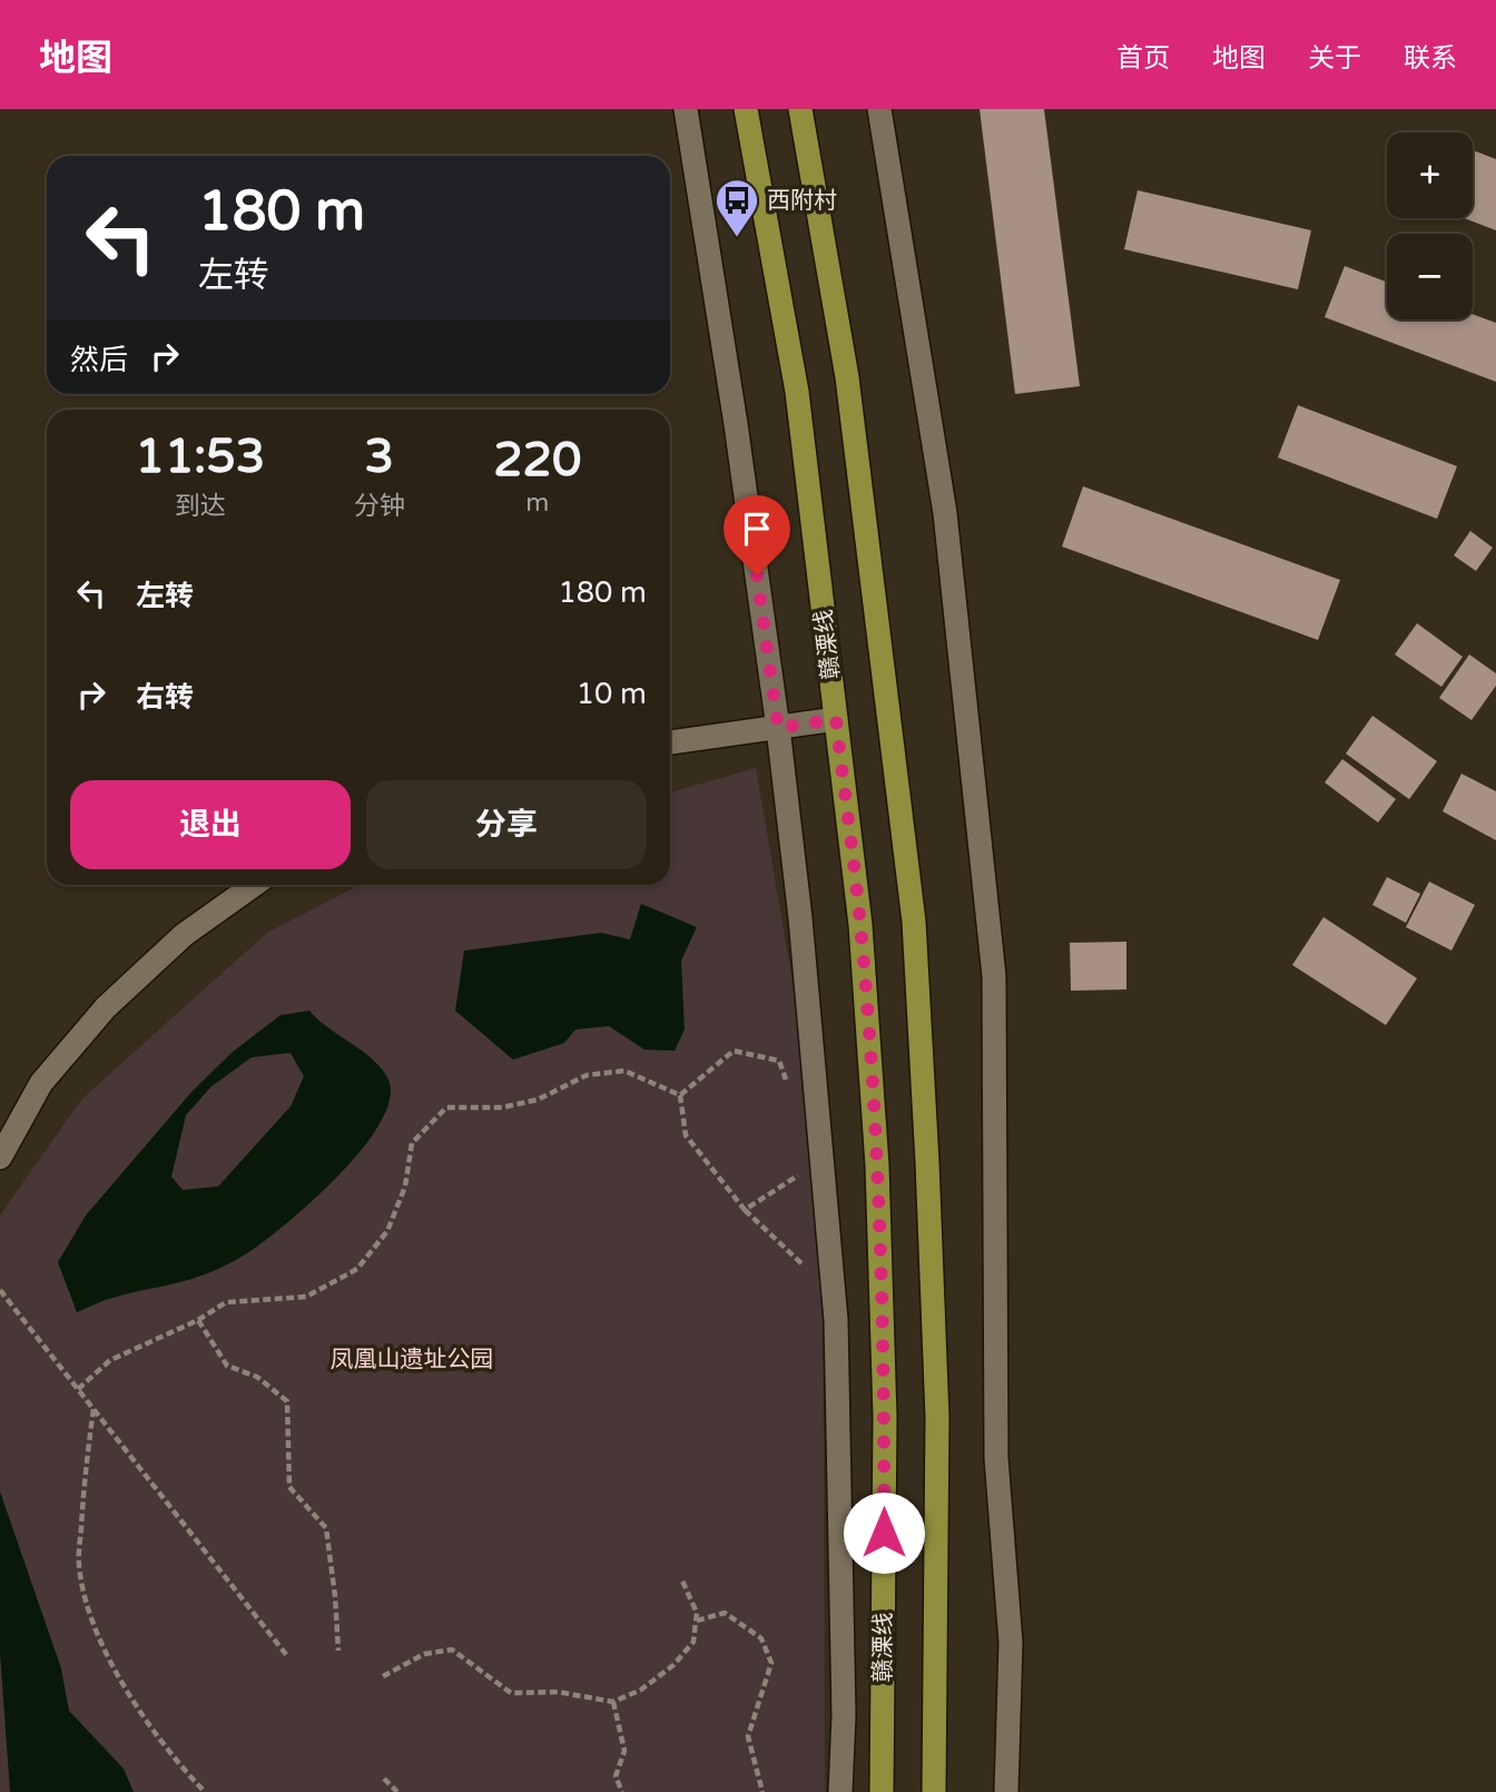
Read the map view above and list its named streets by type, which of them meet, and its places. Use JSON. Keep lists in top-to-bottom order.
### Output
{
  "streets": {
    "main road": ["赣溧线"]
  },
  "parks": ["凤凰山遗址公园"],
  "places": {
    "bus stop": ["西附村"]
  },
  "page": {
    "header": "地图",
    "nav": [
      "首页",
      "地图",
      "关于",
      "联系"
    ],
    "map_buttons": ["+", "−"],
    "turn": ["180 m", "左转"],
    "then": "然后",
    "eta": [
      "11:53",
      "到达",
      "3",
      "分钟",
      "220",
      "m"
    ],
    "list": [
      {
        "name": "左转",
        "value": "180 m"
      },
      {
        "name": "右转",
        "value": "10 m"
      }
    ],
    "buttons": ["退出", "分享"]
  }
}
